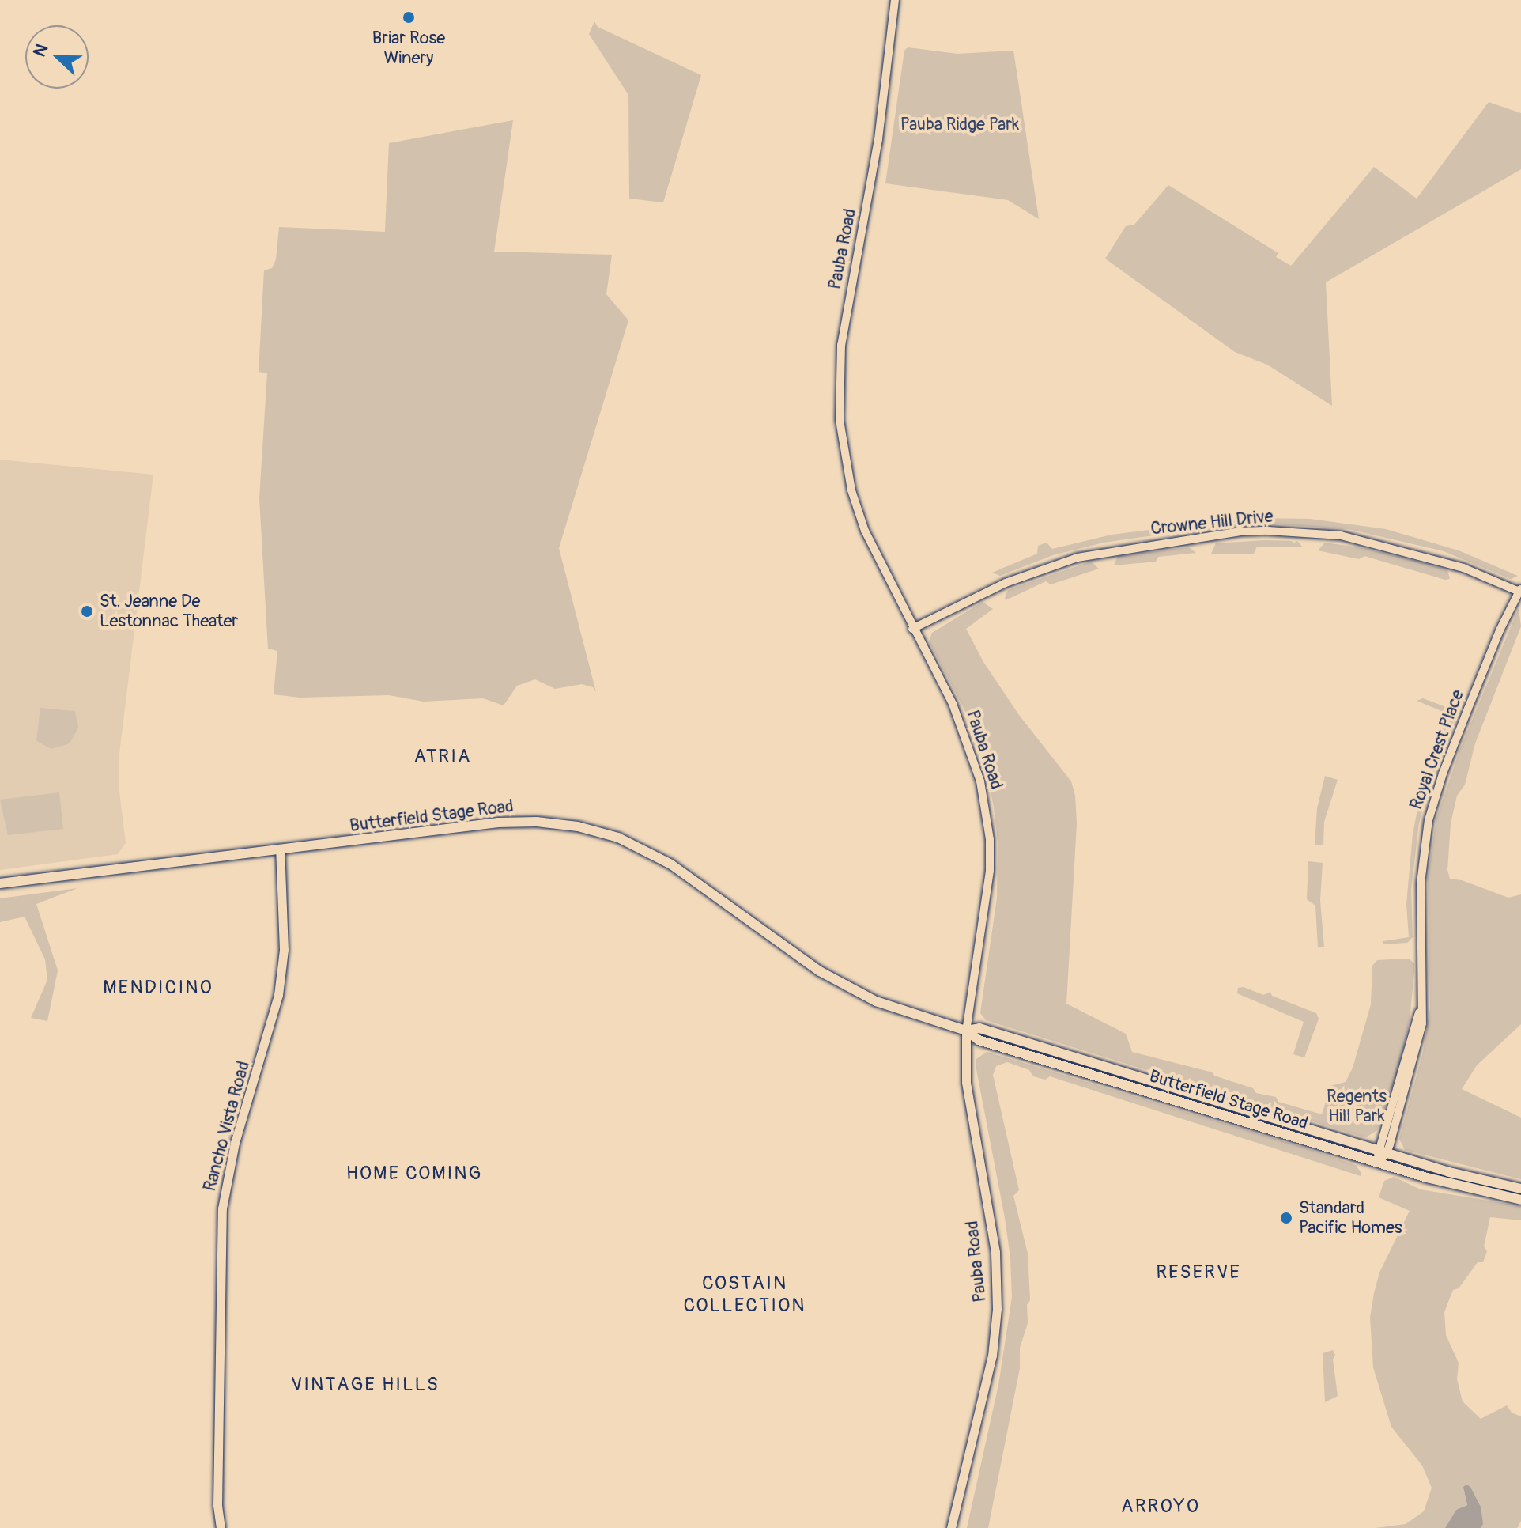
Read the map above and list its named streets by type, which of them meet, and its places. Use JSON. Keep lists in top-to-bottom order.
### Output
{
  "streets": {
    "main road": ["Pauba Road", "Butterfield Stage Road", "Rancho Vista Road"],
    "street": ["Crowne Hill Drive", "Royal Crest Place"]
  },
  "crossings": [
    ["Pauba Road", "Crowne Hill Drive"],
    ["Pauba Road", "Butterfield Stage Road"],
    ["Crowne Hill Drive", "Royal Crest Place"],
    ["Royal Crest Place", "Butterfield Stage Road"],
    ["Butterfield Stage Road", "Rancho Vista Road"]
  ],
  "districts": [
    "ATRIA",
    "MENDICINO",
    "HOME COMING",
    "RESERVE",
    "COSTAIN COLLECTION",
    "VINTAGE HILLS",
    "ARROYO"
  ],
  "parks": ["Pauba Ridge Park", "Regents Hill Park"],
  "places": ["Briar Rose Winery", "St. Jeanne De Lestonnac Theater", "Standard Pacific Homes"],
  "north": "left"
}
